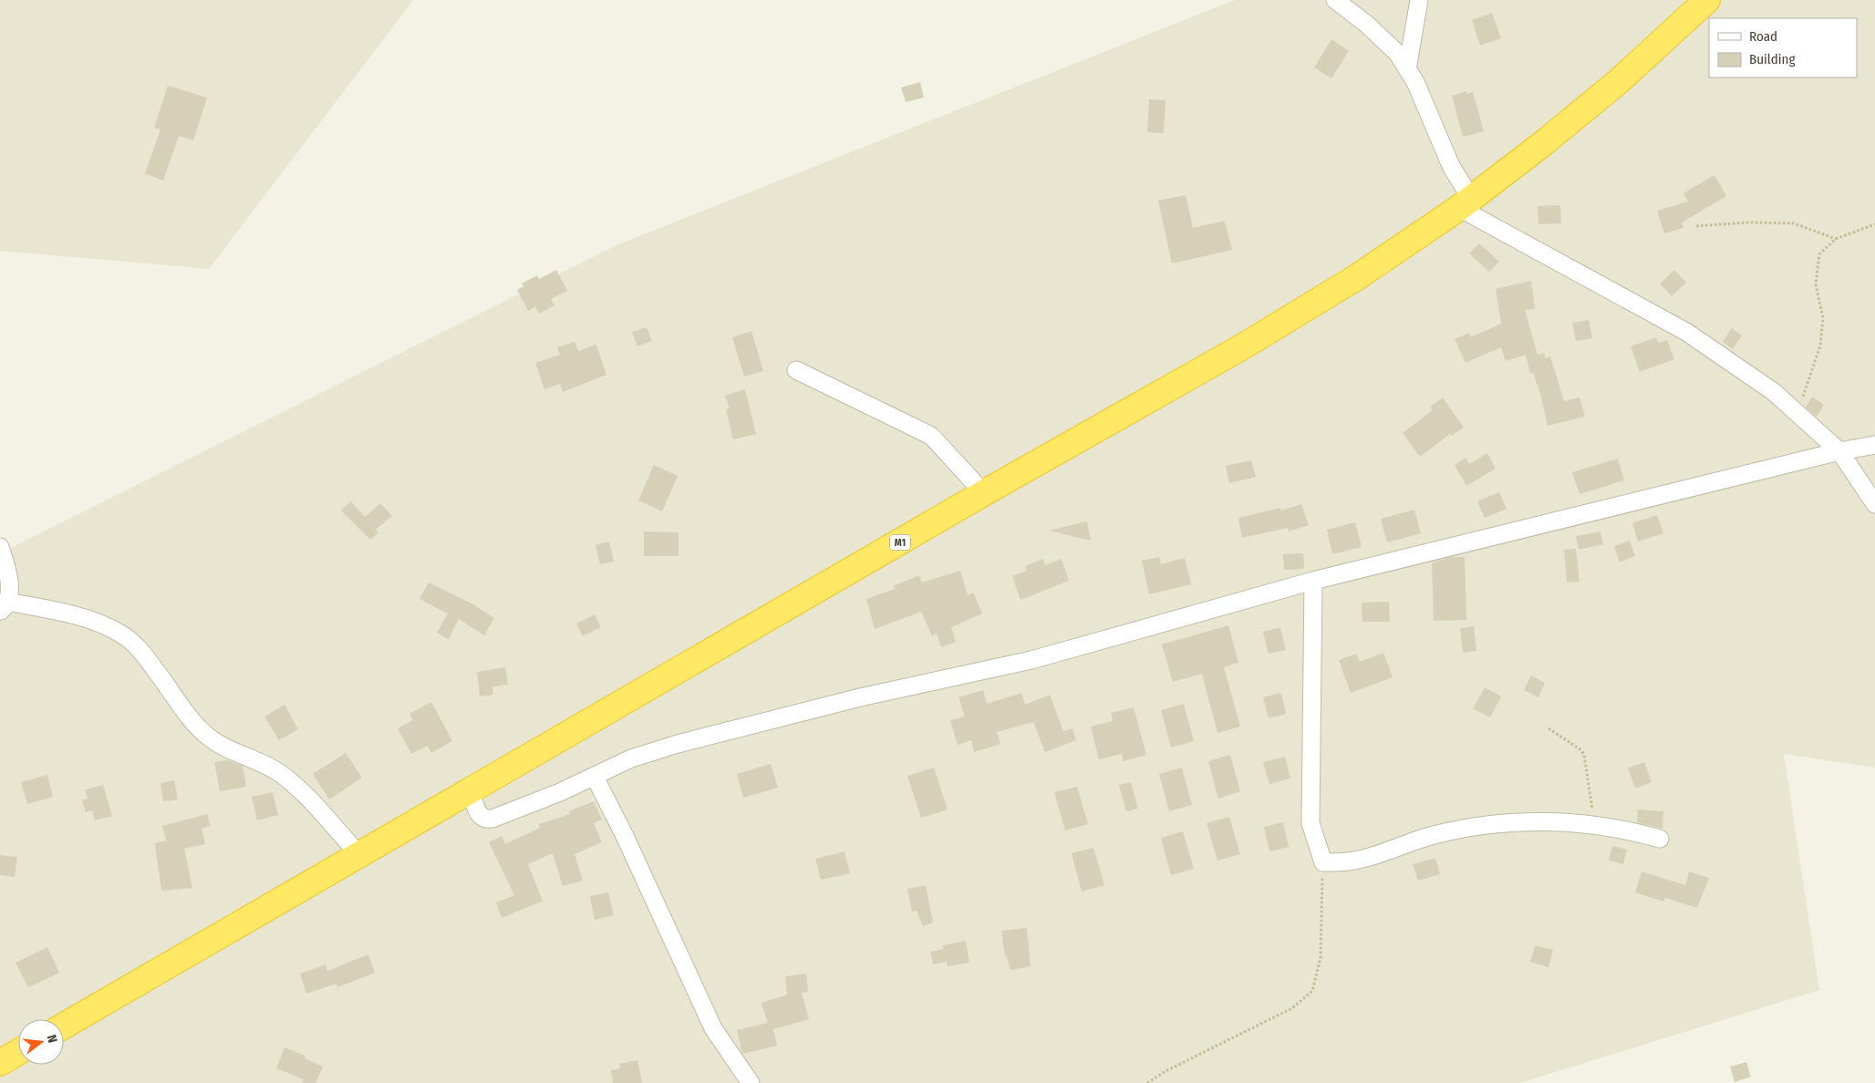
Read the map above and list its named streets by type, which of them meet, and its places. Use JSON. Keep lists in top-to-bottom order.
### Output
{
  "streets": {
    "highway": ["M1"]
  },
  "legend": ["Road", "Building"],
  "north": "right"
}
